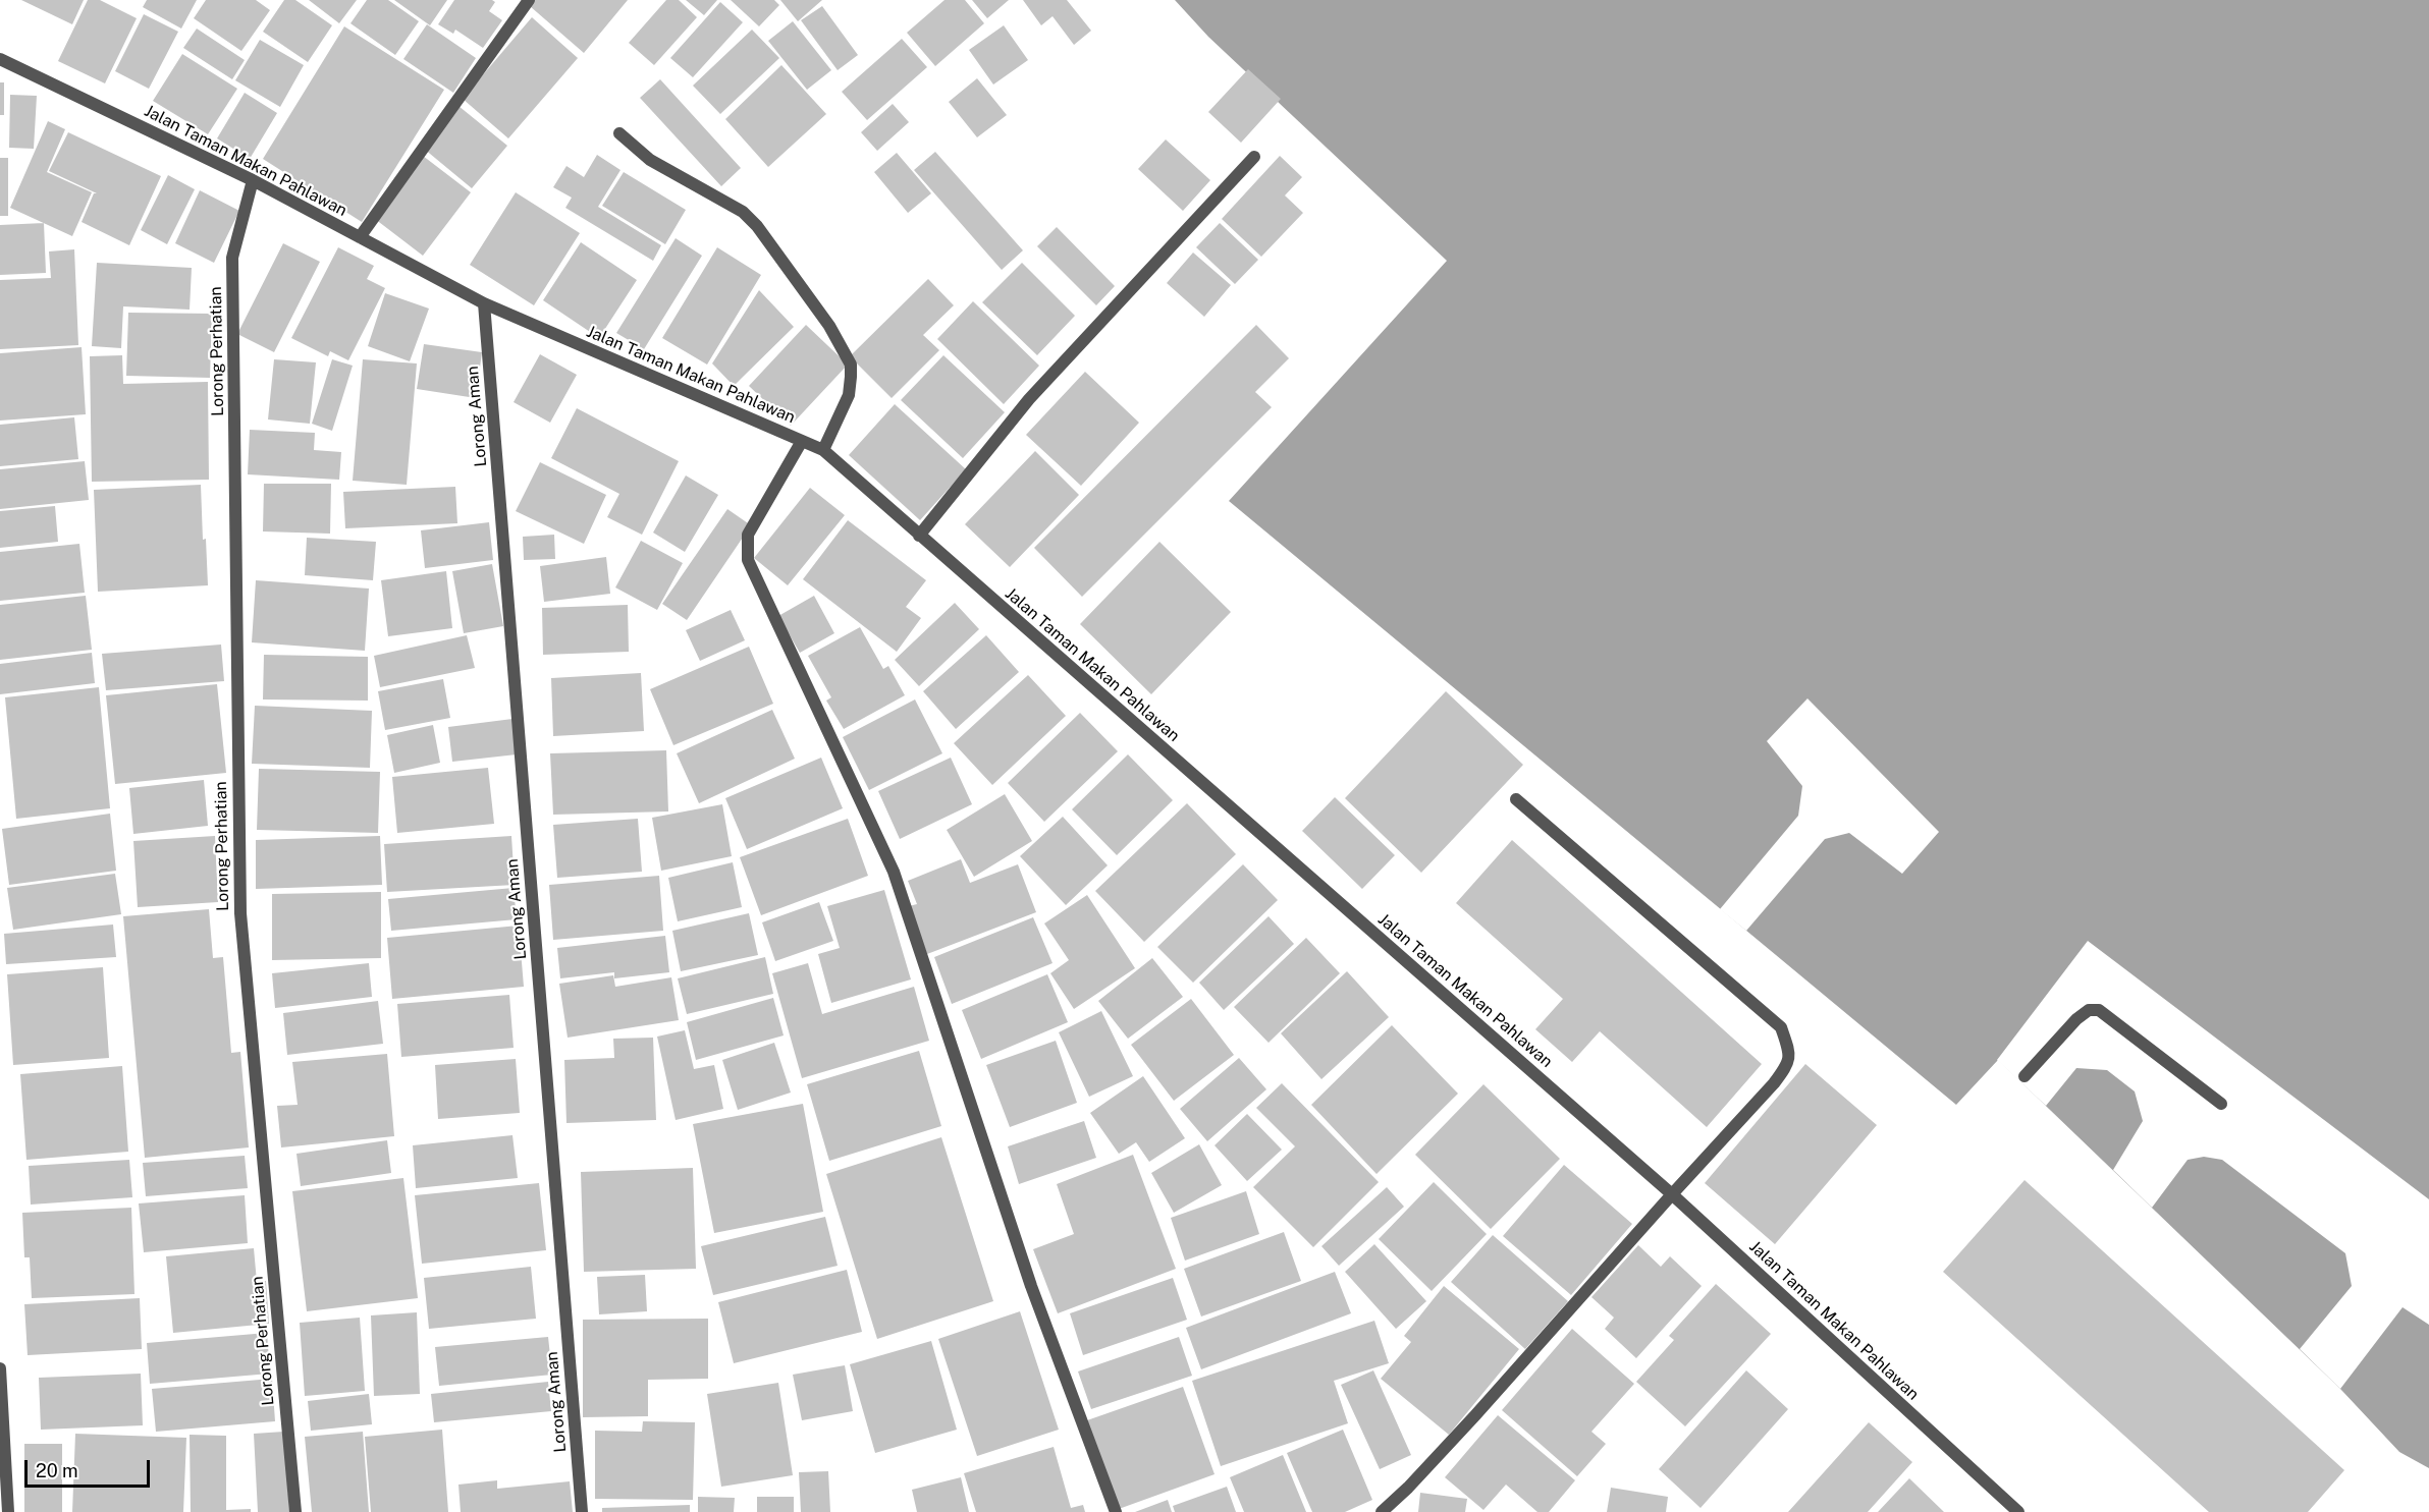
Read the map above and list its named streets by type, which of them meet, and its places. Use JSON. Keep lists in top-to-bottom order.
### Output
{
  "streets": {
    "street": ["Jalan Taman Makan Pahlawan", "Lorong Perhatian", "Lorong Aman"]
  },
  "crossings": [
    ["Jalan Taman Makan Pahlawan", "Lorong Perhatian"],
    ["Jalan Taman Makan Pahlawan", "Lorong Aman"]
  ],
  "scale_bar": "20 m"
}
